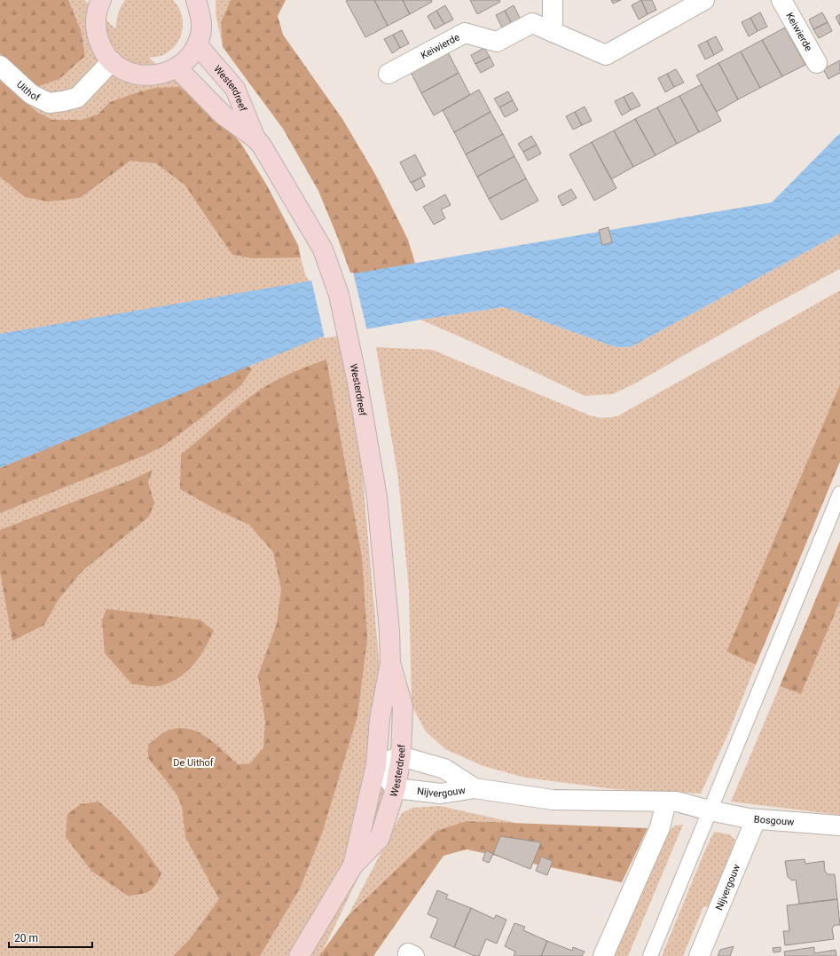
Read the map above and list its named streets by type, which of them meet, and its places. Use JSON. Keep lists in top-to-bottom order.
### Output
{
  "streets": {
    "main road": ["Westerdreef"],
    "street": [
      "Keiwierde",
      "Uithof",
      "Nijvergouw",
      "Bosgouw"
    ]
  },
  "crossings": [
    ["Westerdreef", "Nijvergouw"],
    ["Nijvergouw", "Bosgouw"]
  ],
  "parks": ["De Uithof"],
  "scale_bar": "20 m"
}
